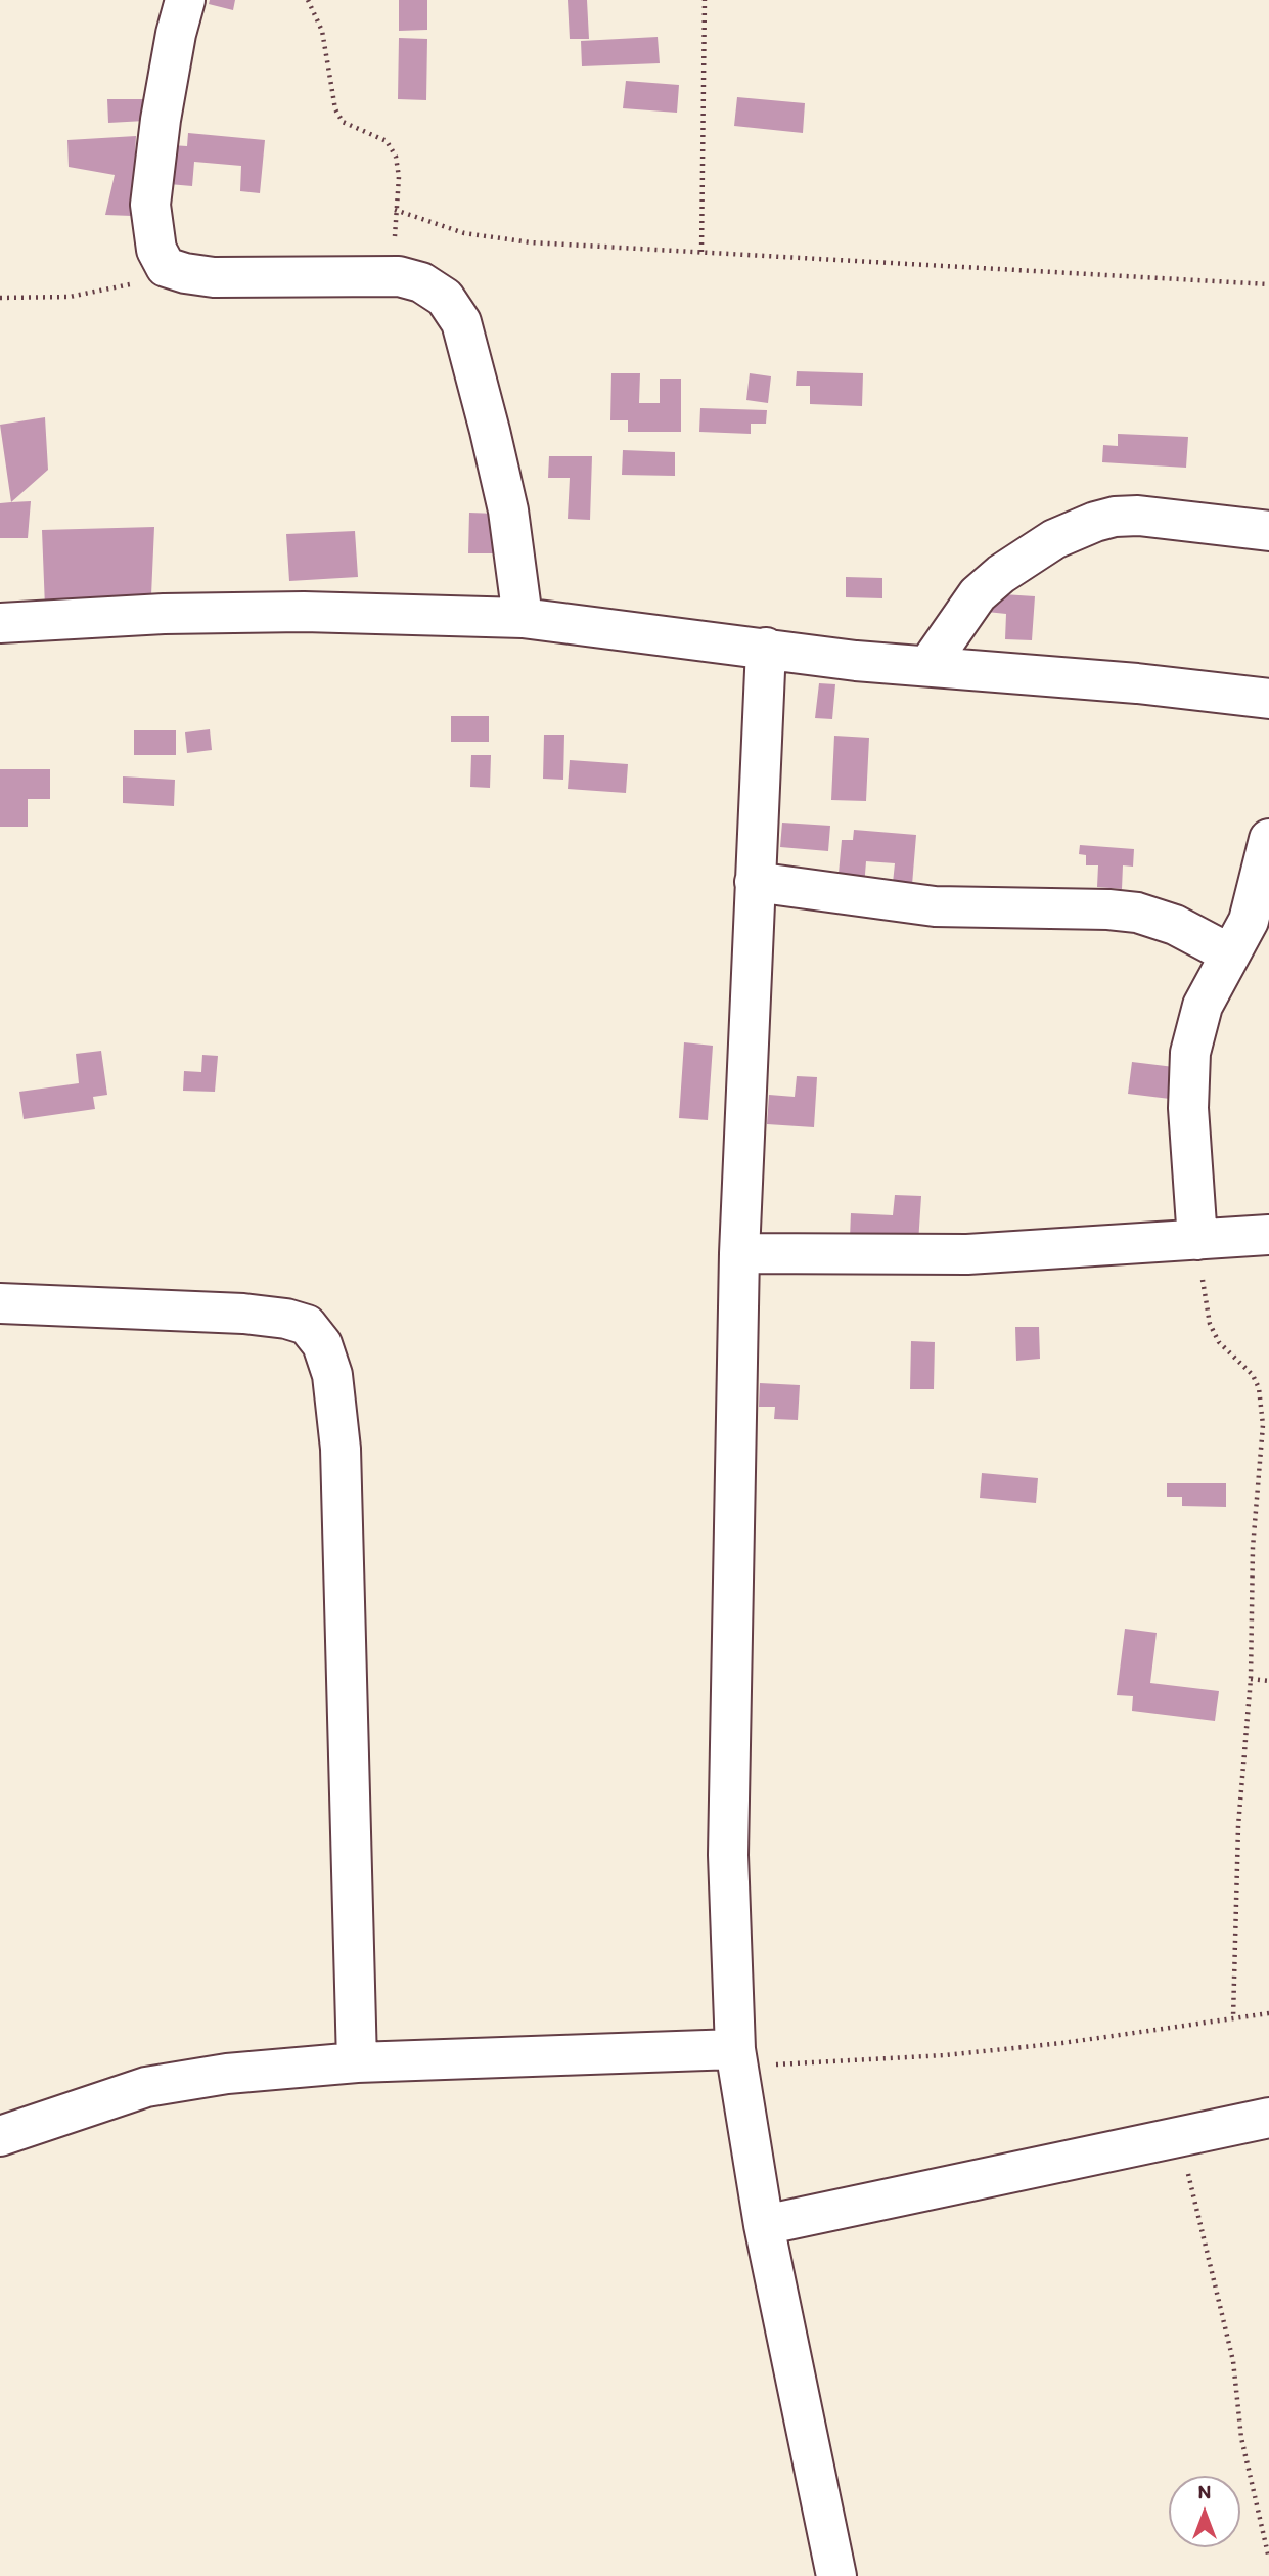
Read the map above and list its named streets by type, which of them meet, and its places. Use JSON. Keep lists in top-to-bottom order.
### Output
{
  "north": "top"
}
